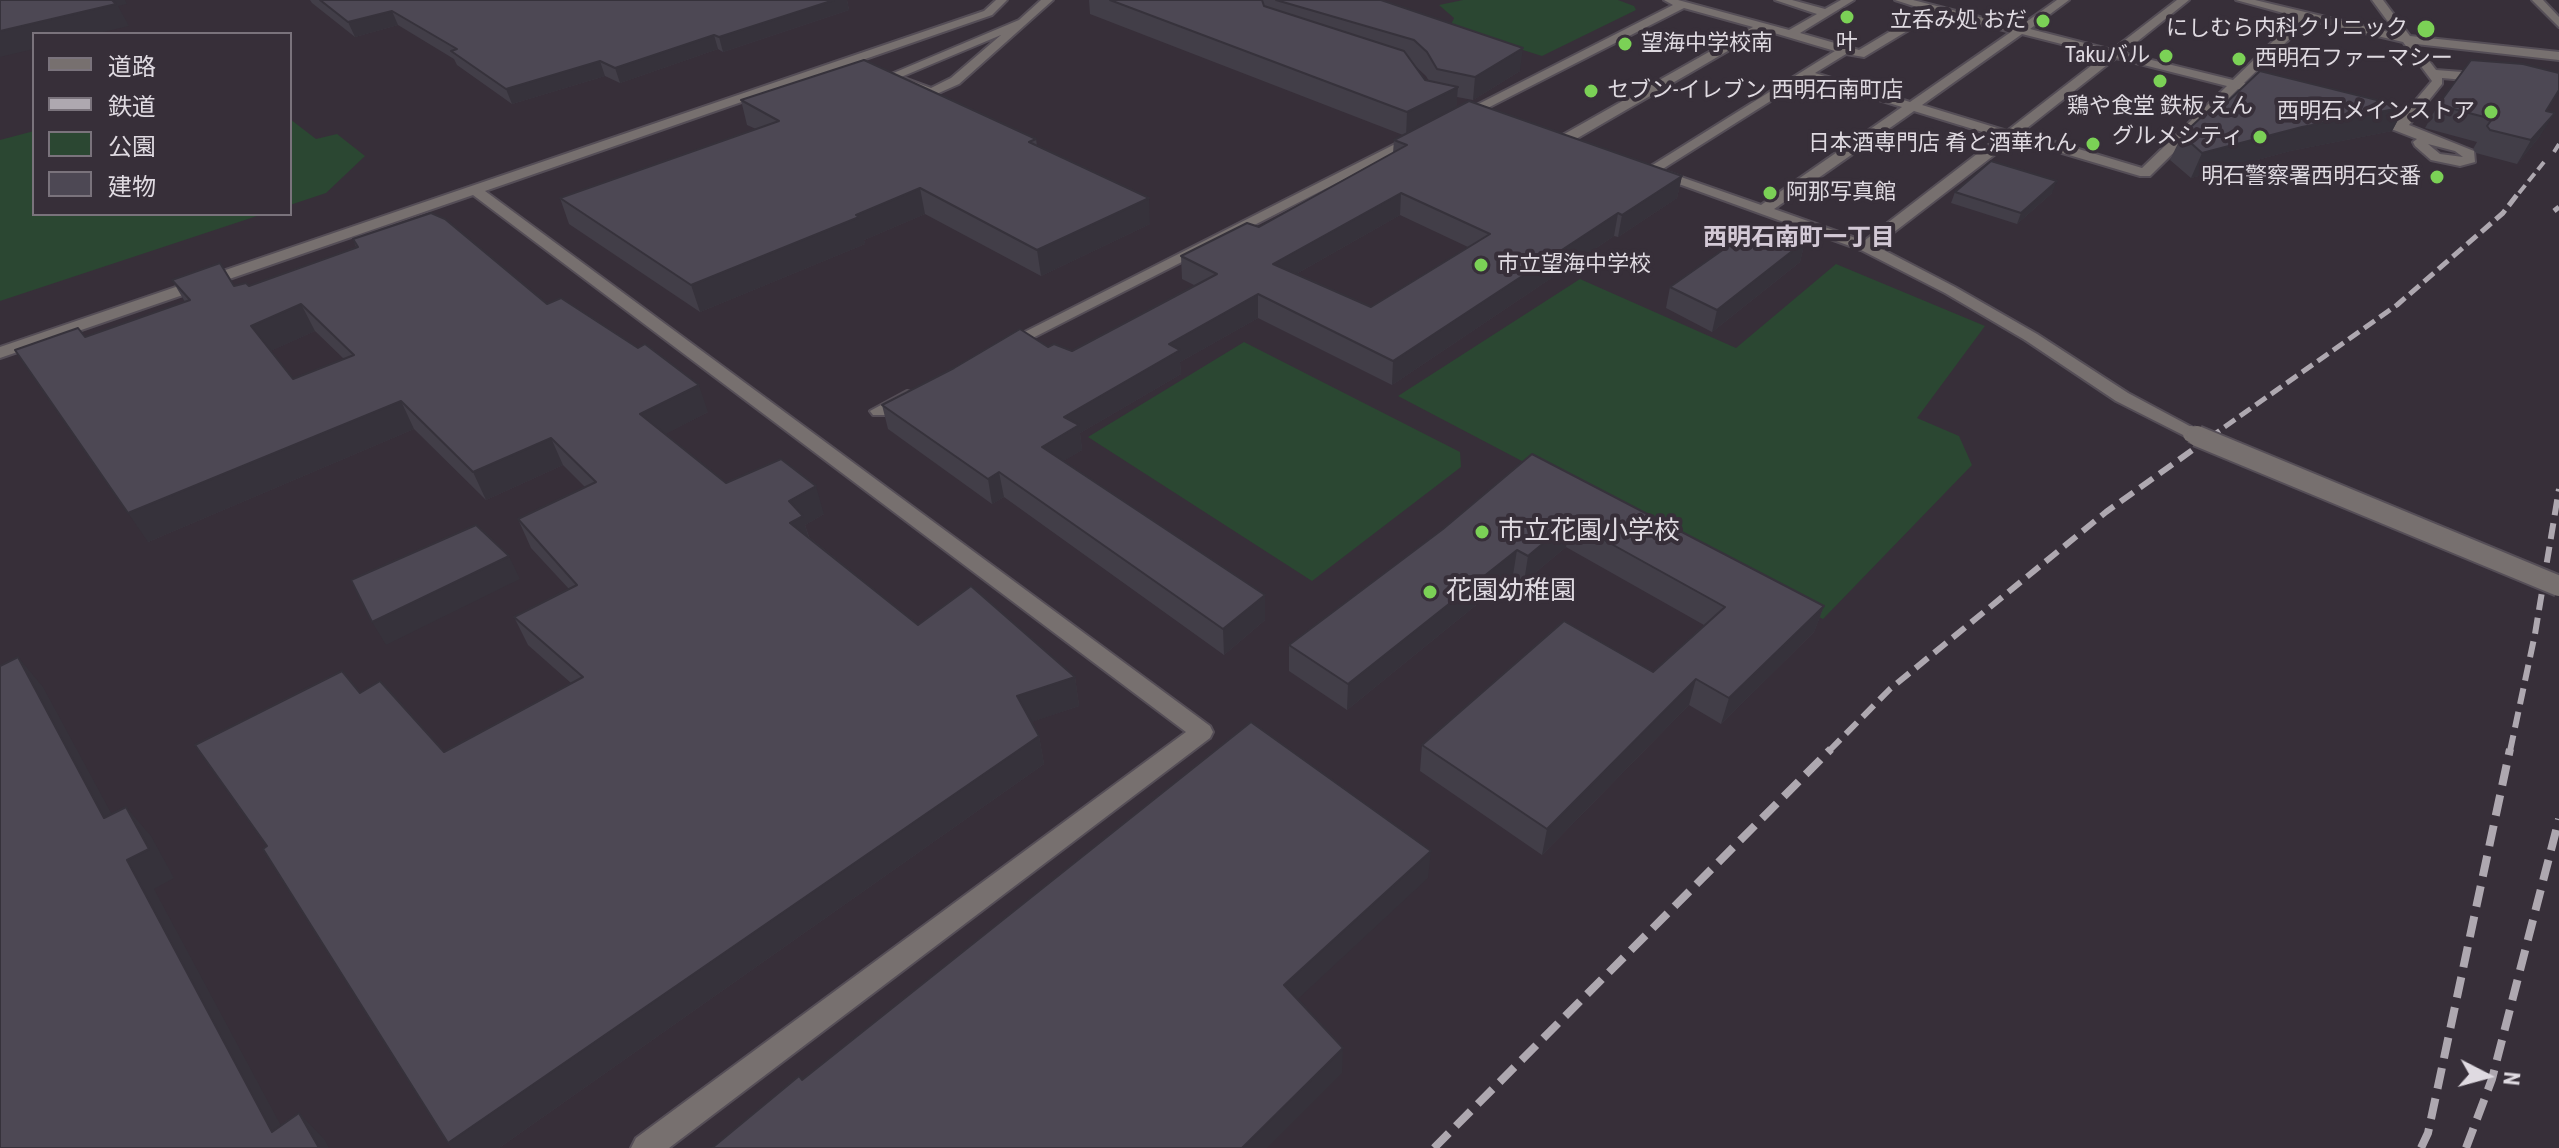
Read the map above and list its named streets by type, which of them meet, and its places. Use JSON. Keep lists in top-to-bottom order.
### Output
{
  "districts": ["西明石南町一丁目"],
  "places": [
    "叶",
    "立呑み処 おだ",
    "にしむら内科クリニック",
    "望海中学校南",
    "Takuバル",
    "西明石ファーマシー",
    "鶏や食堂 鉄板 えん",
    "セブン-イレブン 西明石南町店",
    "西明石メインストア",
    "グルメシティ",
    "日本酒専門店 肴と酒華れん",
    "明石警察署西明石交番",
    "阿那写真館",
    "市立望海中学校",
    "市立花園小学校",
    "花園幼稚園"
  ],
  "legend": [
    "道路",
    "鉄道",
    "公園",
    "建物"
  ],
  "north": "right"
}
